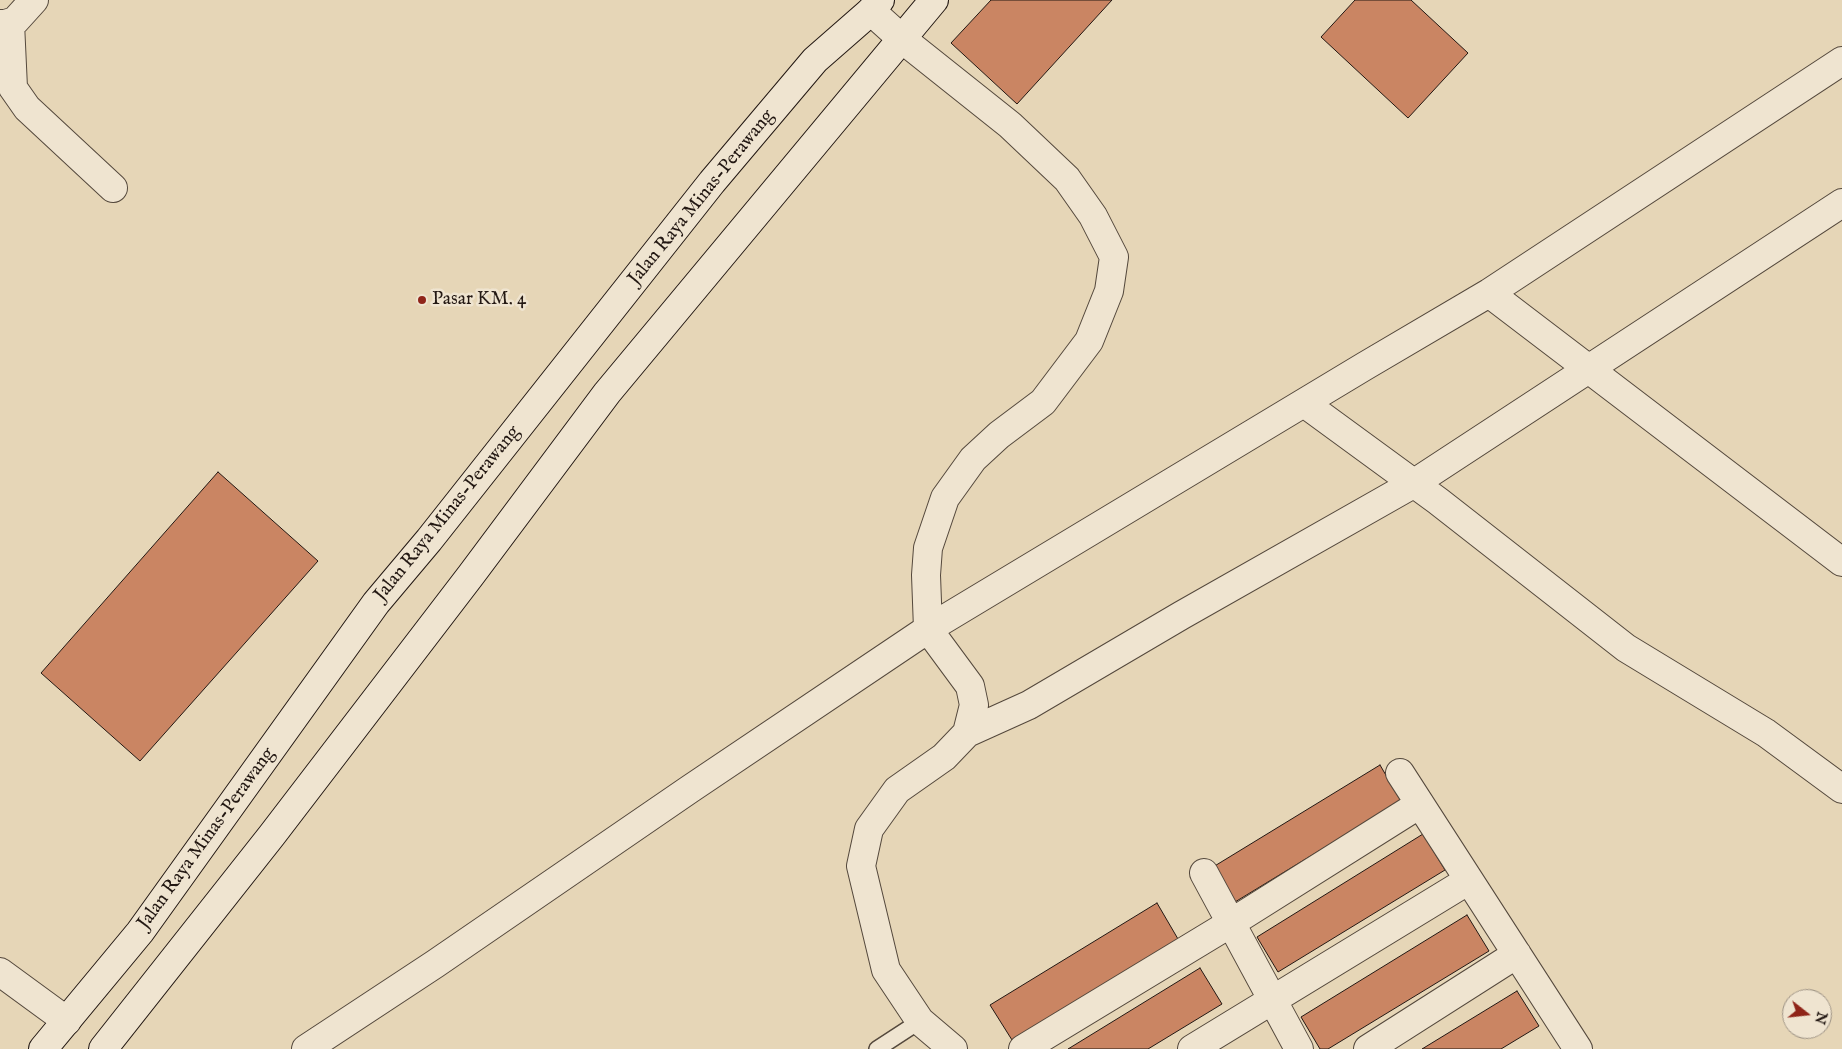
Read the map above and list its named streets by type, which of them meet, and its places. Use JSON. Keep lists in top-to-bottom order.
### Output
{
  "streets": {
    "street": ["Jalan Raya Minas-Perawang"]
  },
  "places": ["Pasar KM. 4"],
  "north": "right"
}
